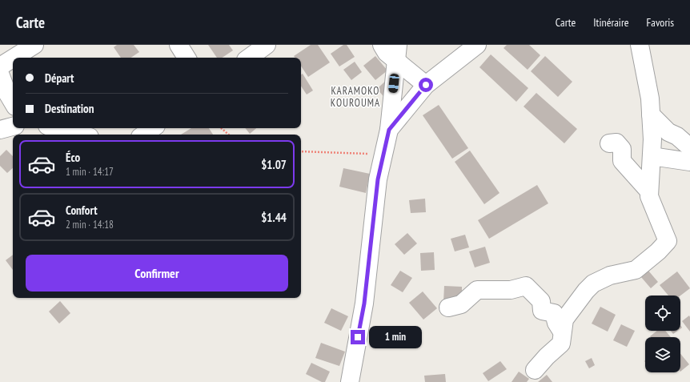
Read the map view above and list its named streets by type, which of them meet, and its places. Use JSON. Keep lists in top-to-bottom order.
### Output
{
  "districts": ["KARAMOKO KOUROUMA"],
  "page": {
    "header": "Carte",
    "nav": ["Carte", "Itinéraire", "Favoris"],
    "banner": ["Départ", "Destination"],
    "list": [
      {
        "name": "Éco",
        "note": "1 min · 14:17",
        "value": "$1.07"
      },
      {
        "name": "Confort",
        "note": "2 min · 14:18",
        "value": "$1.44"
      }
    ],
    "buttons": "Confirmer",
    "bubble": "1 min"
  }
}
